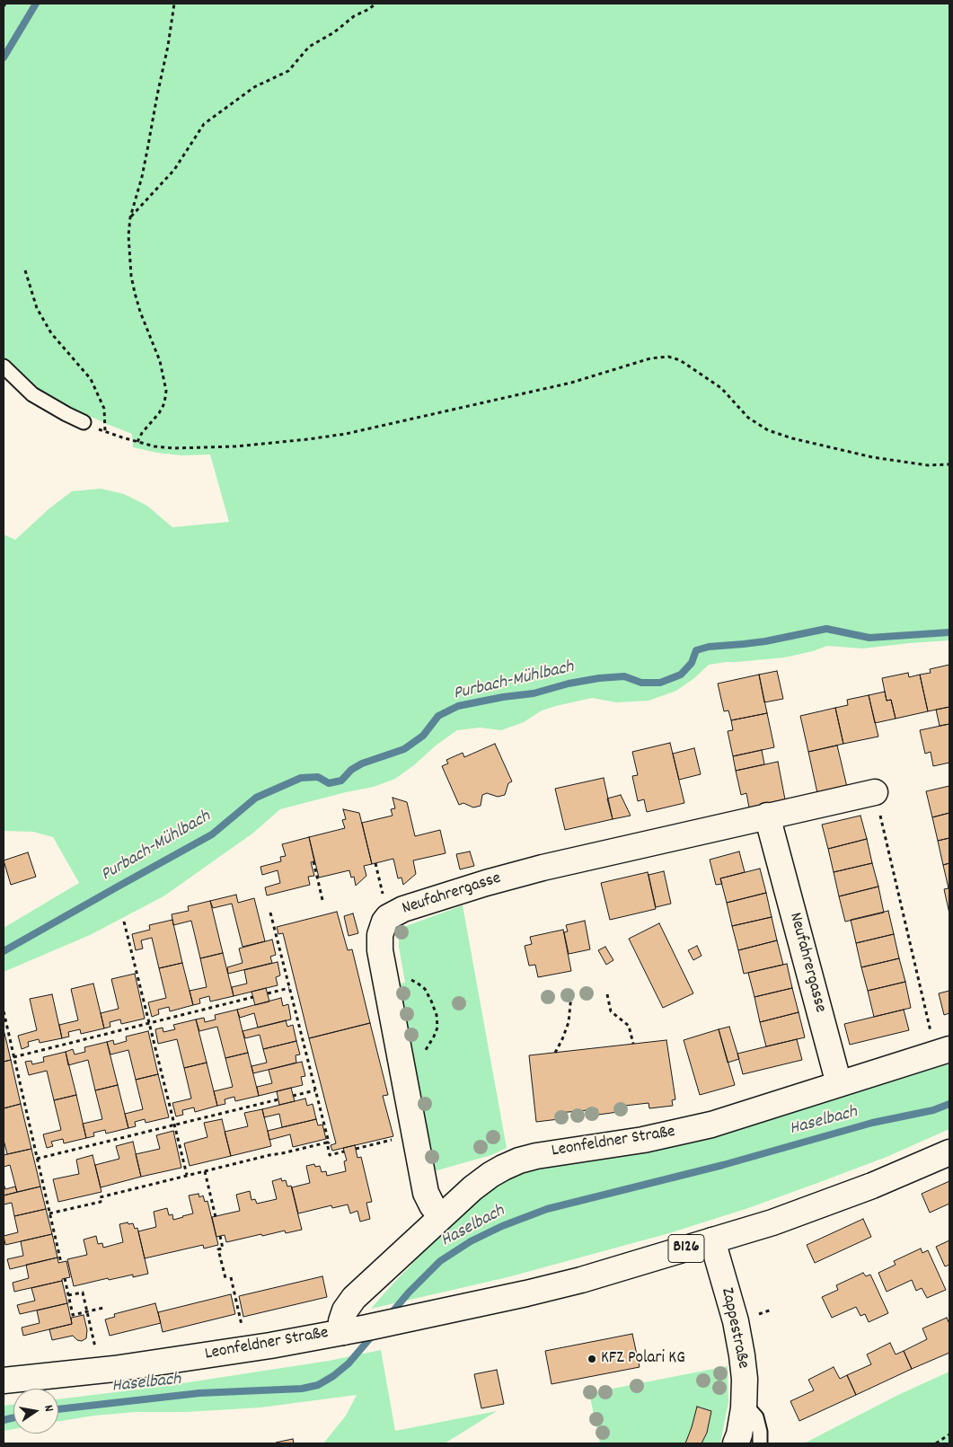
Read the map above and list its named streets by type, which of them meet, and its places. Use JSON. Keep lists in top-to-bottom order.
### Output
{
  "streets": {
    "street": [
      "Neufahrergasse",
      "Leonfeldner Straße",
      "B126",
      "Zappestraße"
    ]
  },
  "crossings": [
    ["Neufahrergasse", "Leonfeldner Straße"],
    ["Leonfeldner Straße", "Zappestraße"]
  ],
  "water": ["Purbach-Mühlbach", "Haselbach"],
  "places": ["KFZ Polari KG"],
  "north": "right"
}
